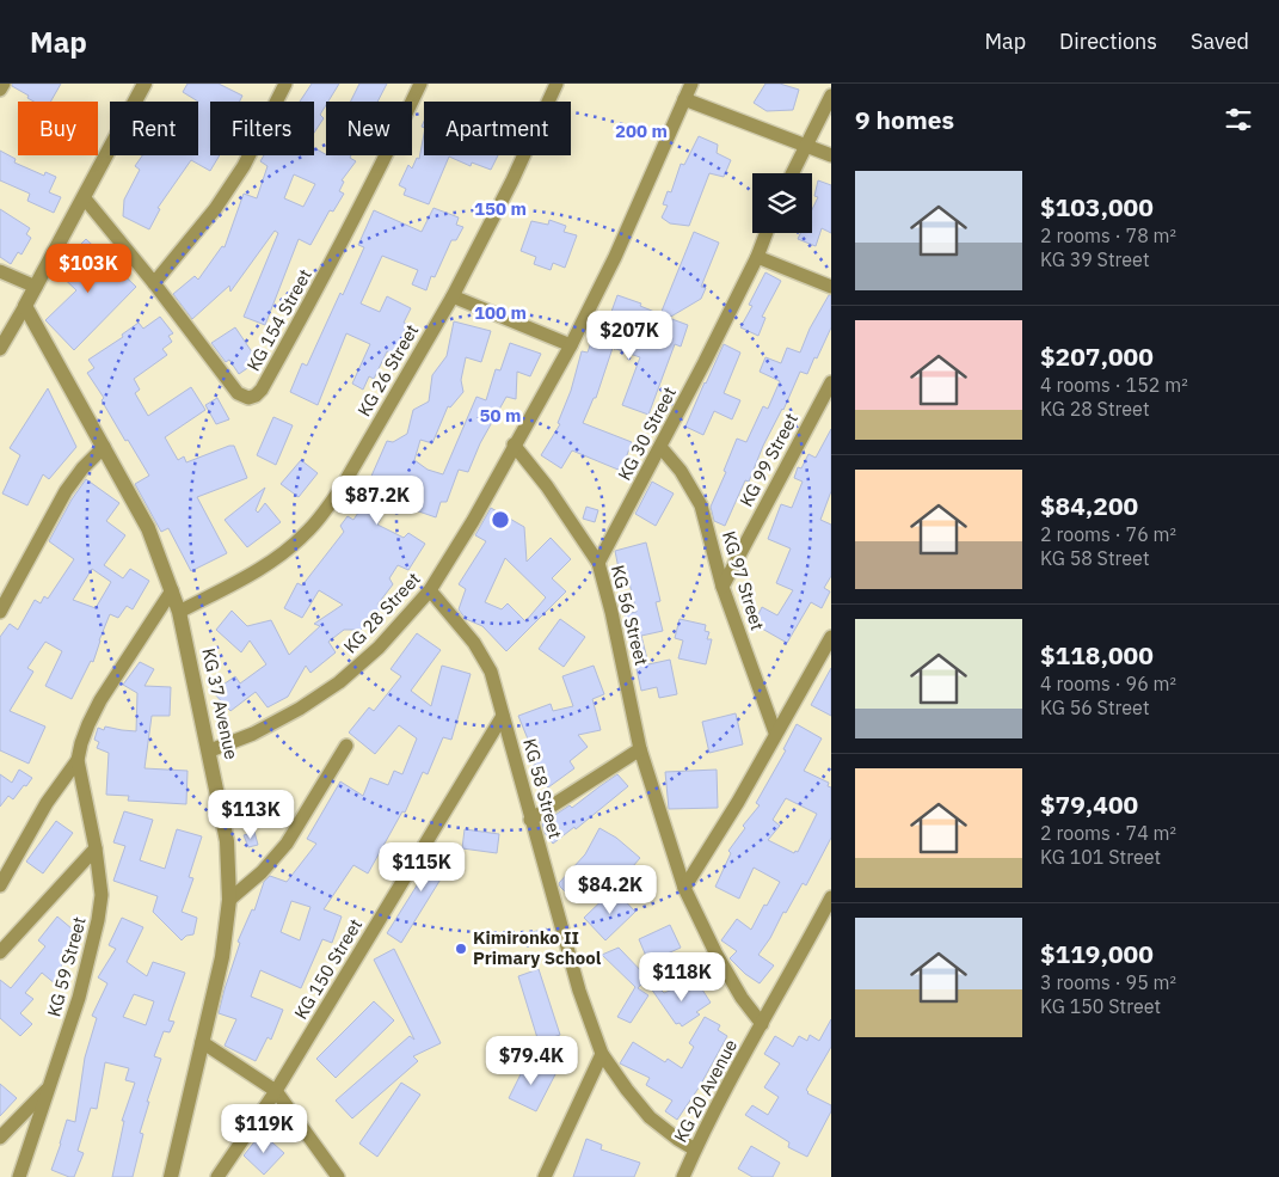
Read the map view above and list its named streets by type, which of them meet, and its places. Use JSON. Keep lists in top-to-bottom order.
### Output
{
  "streets": {
    "street": [
      "KG 154 Street",
      "KG 26 Street",
      "KG 30 Street",
      "KG 99 Street",
      "KG 97 Street",
      "KG 28 Street",
      "KG 56 Street",
      "KG 37 Avenue",
      "KG 58 Street",
      "KG 59 Street",
      "KG 150 Street",
      "KG 20 Avenue"
    ]
  },
  "crossings": [
    ["KG 26 Street", "KG 37 Avenue"],
    ["KG 30 Street", "KG 97 Street"],
    ["KG 30 Street", "KG 56 Street"],
    ["KG 99 Street", "KG 97 Street"],
    ["KG 28 Street", "KG 56 Street"],
    ["KG 28 Street", "KG 37 Avenue"],
    ["KG 28 Street", "KG 58 Street"],
    ["KG 56 Street", "KG 20 Avenue"],
    ["KG 58 Street", "KG 150 Street"],
    ["KG 58 Street", "KG 20 Avenue"]
  ],
  "places": ["Kimironko II Primary School"],
  "page": {
    "header": "Map",
    "nav": ["Map", "Directions", "Saved"],
    "heading": "9 homes",
    "chip": [
      "Buy",
      "Rent",
      "Filters",
      "New",
      "Apartment"
    ],
    "list": [
      {
        "name": "$103,000",
        "note": "2 rooms · 78 m² · KG 39 Street"
      },
      {
        "name": "$207,000",
        "note": "4 rooms · 152 m² · KG 28 Street"
      },
      {
        "name": "$84,200",
        "note": "2 rooms · 76 m² · KG 58 Street"
      },
      {
        "name": "$118,000",
        "note": "4 rooms · 96 m² · KG 56 Street"
      },
      {
        "name": "$79,400",
        "note": "2 rooms · 74 m² · KG 101 Street"
      },
      {
        "name": "$119,000",
        "note": "3 rooms · 95 m² · KG 150 Street"
      }
    ],
    "price": [
      "$103K",
      "$207K",
      "$87.2K",
      "$113K",
      "$115K",
      "$84.2K",
      "$118K",
      "$79.4K",
      "$119K"
    ]
  },
  "rings": [
    "200 m",
    "150 m",
    "100 m",
    "50 m"
  ]
}
